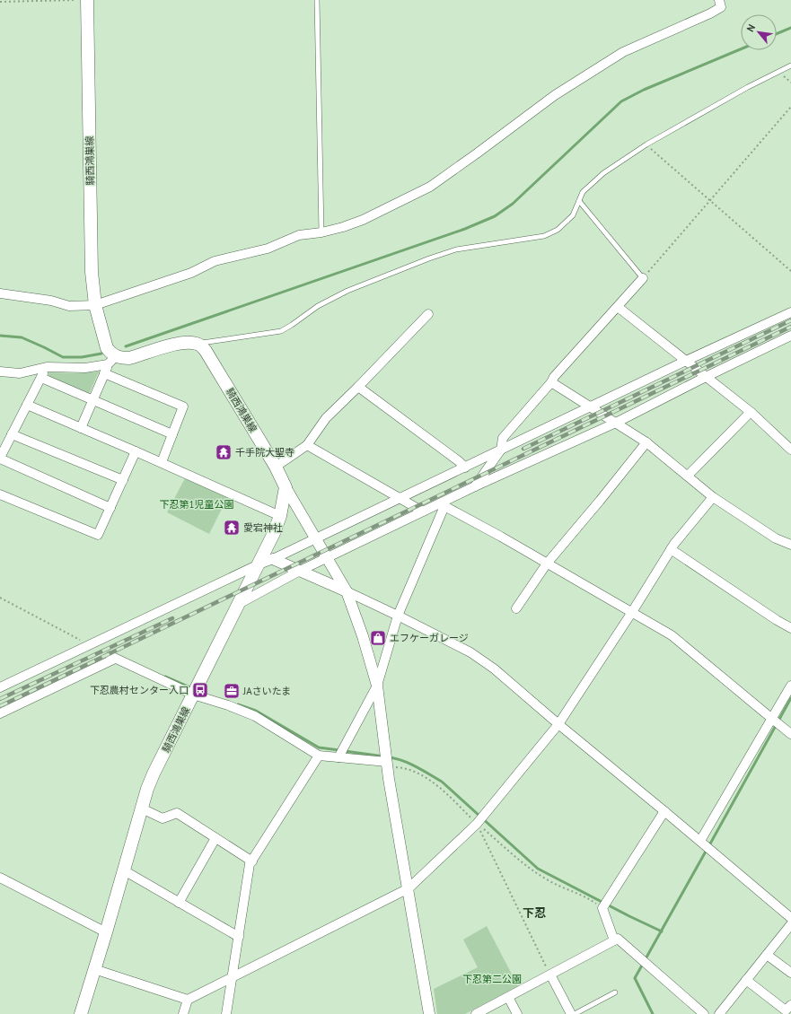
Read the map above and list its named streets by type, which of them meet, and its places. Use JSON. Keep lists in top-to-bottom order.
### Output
{
  "streets": {
    "main road": ["騎西鴻巣線"]
  },
  "districts": ["下忍"],
  "parks": ["下忍第1児童公園", "下忍第二公園"],
  "places": {
    "temple": ["千手院大聖寺", "愛宕神社"],
    "shop": ["エフケーガレージ"],
    "bus stop": ["下忍農村センター入口"],
    "office": ["JAさいたま"]
  },
  "north": "top left"
}
